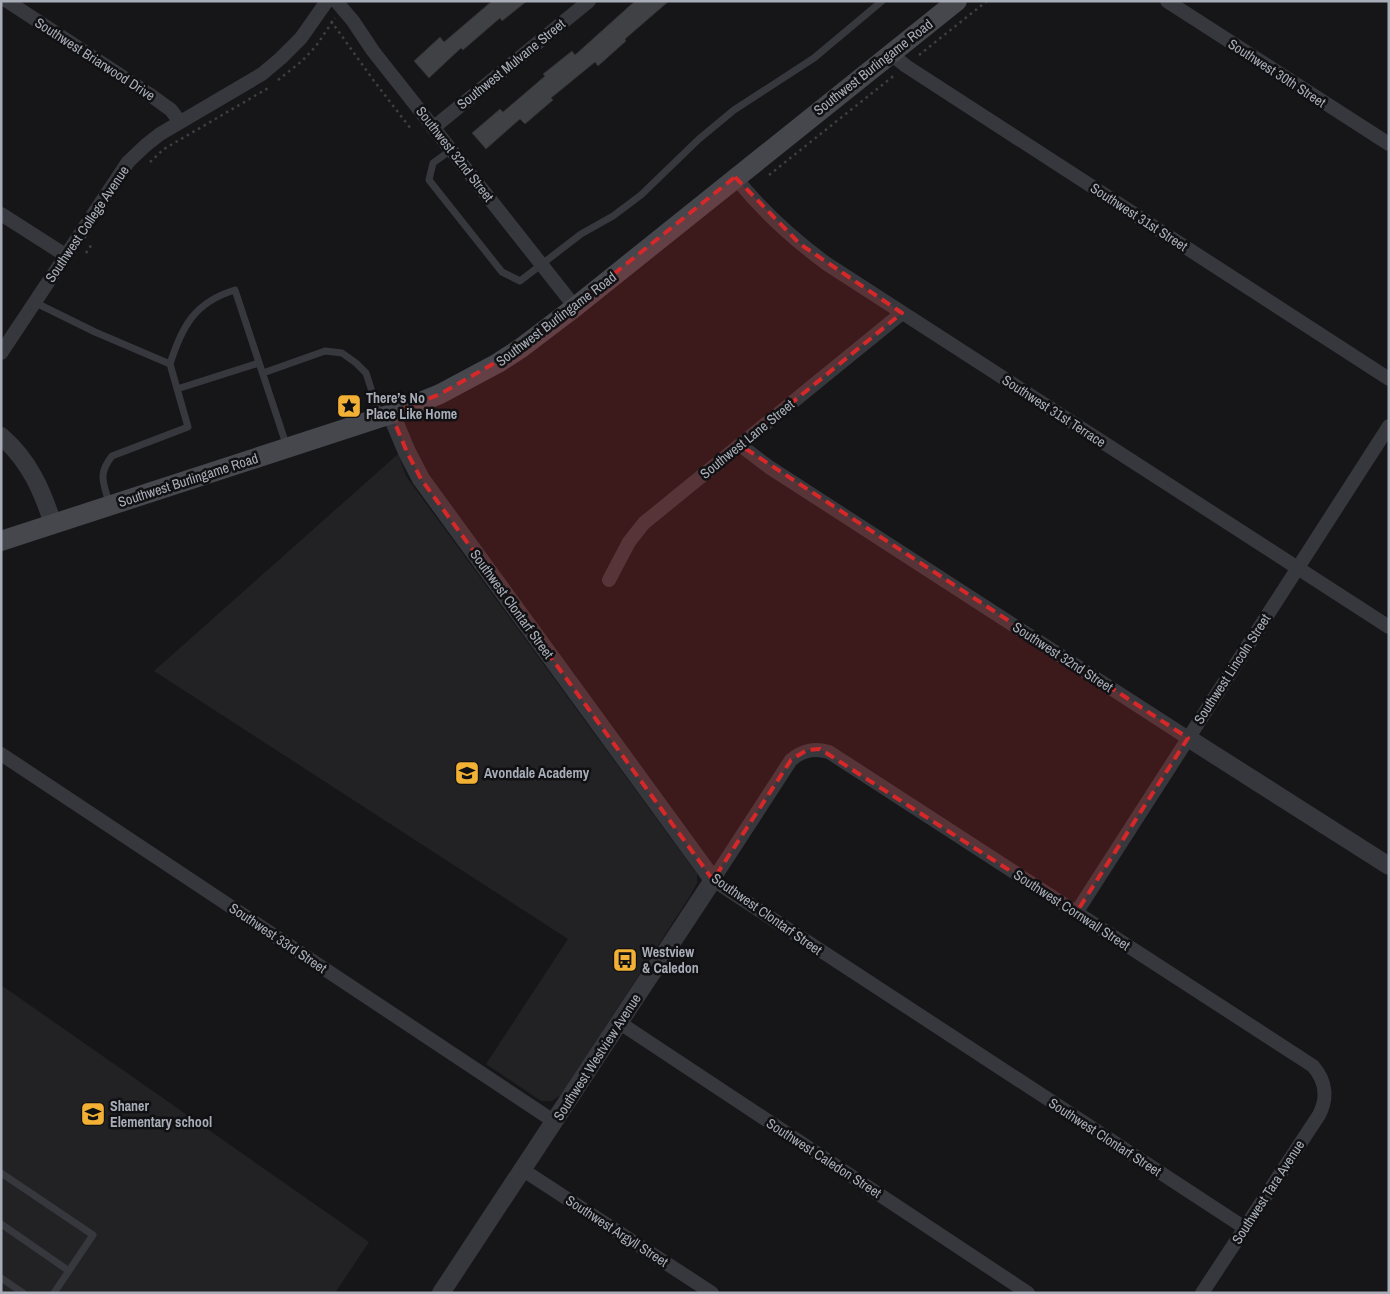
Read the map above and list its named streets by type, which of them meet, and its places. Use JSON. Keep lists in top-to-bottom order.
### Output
{
  "streets": {
    "main road": ["Southwest Burlingame Road"],
    "street": [
      "Southwest Briarwood Drive",
      "Southwest Mulvane Street",
      "Southwest 30th Street",
      "Southwest 32nd Street",
      "Southwest 31st Street",
      "Southwest College Avenue",
      "Southwest 31st Terrace",
      "Southwest Lane Street",
      "Southwest Clontarf Street",
      "Southwest Lincoln Street",
      "Southwest Cornwall Street",
      "Southwest 33rd Street",
      "Southwest Westview Avenue",
      "Southwest Caledon Street",
      "Southwest Tara Avenue",
      "Southwest Argyll Street"
    ]
  },
  "crossings": [
    ["Southwest Briarwood Drive", "Southwest College Avenue"],
    ["Southwest Mulvane Street", "Southwest 32nd Street"],
    ["Southwest Burlingame Road", "Southwest 32nd Street"],
    ["Southwest Burlingame Road", "Southwest 31st Street"],
    ["Southwest Burlingame Road", "Southwest 31st Terrace"],
    ["Southwest Burlingame Road", "Southwest Clontarf Street"],
    ["Southwest 32nd Street", "Southwest Lane Street"],
    ["Southwest 32nd Street", "Southwest Lincoln Street"],
    ["Southwest 31st Terrace", "Southwest Lane Street"],
    ["Southwest 31st Terrace", "Southwest Lincoln Street"],
    ["Southwest Clontarf Street", "Southwest Westview Avenue"],
    ["Southwest Clontarf Street", "Southwest Tara Avenue"],
    ["Southwest Lincoln Street", "Southwest Cornwall Street"],
    ["Southwest Cornwall Street", "Southwest Westview Avenue"],
    ["Southwest Cornwall Street", "Southwest Tara Avenue"],
    ["Southwest 33rd Street", "Southwest Westview Avenue"],
    ["Southwest Westview Avenue", "Southwest Caledon Street"],
    ["Southwest Westview Avenue", "Southwest Argyll Street"]
  ],
  "places": {
    "place": ["There’s No Place Like Home"],
    "school or university": ["Avondale Academy", "Shaner Elementary school"],
    "bus stop": ["Westview & Caledon"]
  }
}
